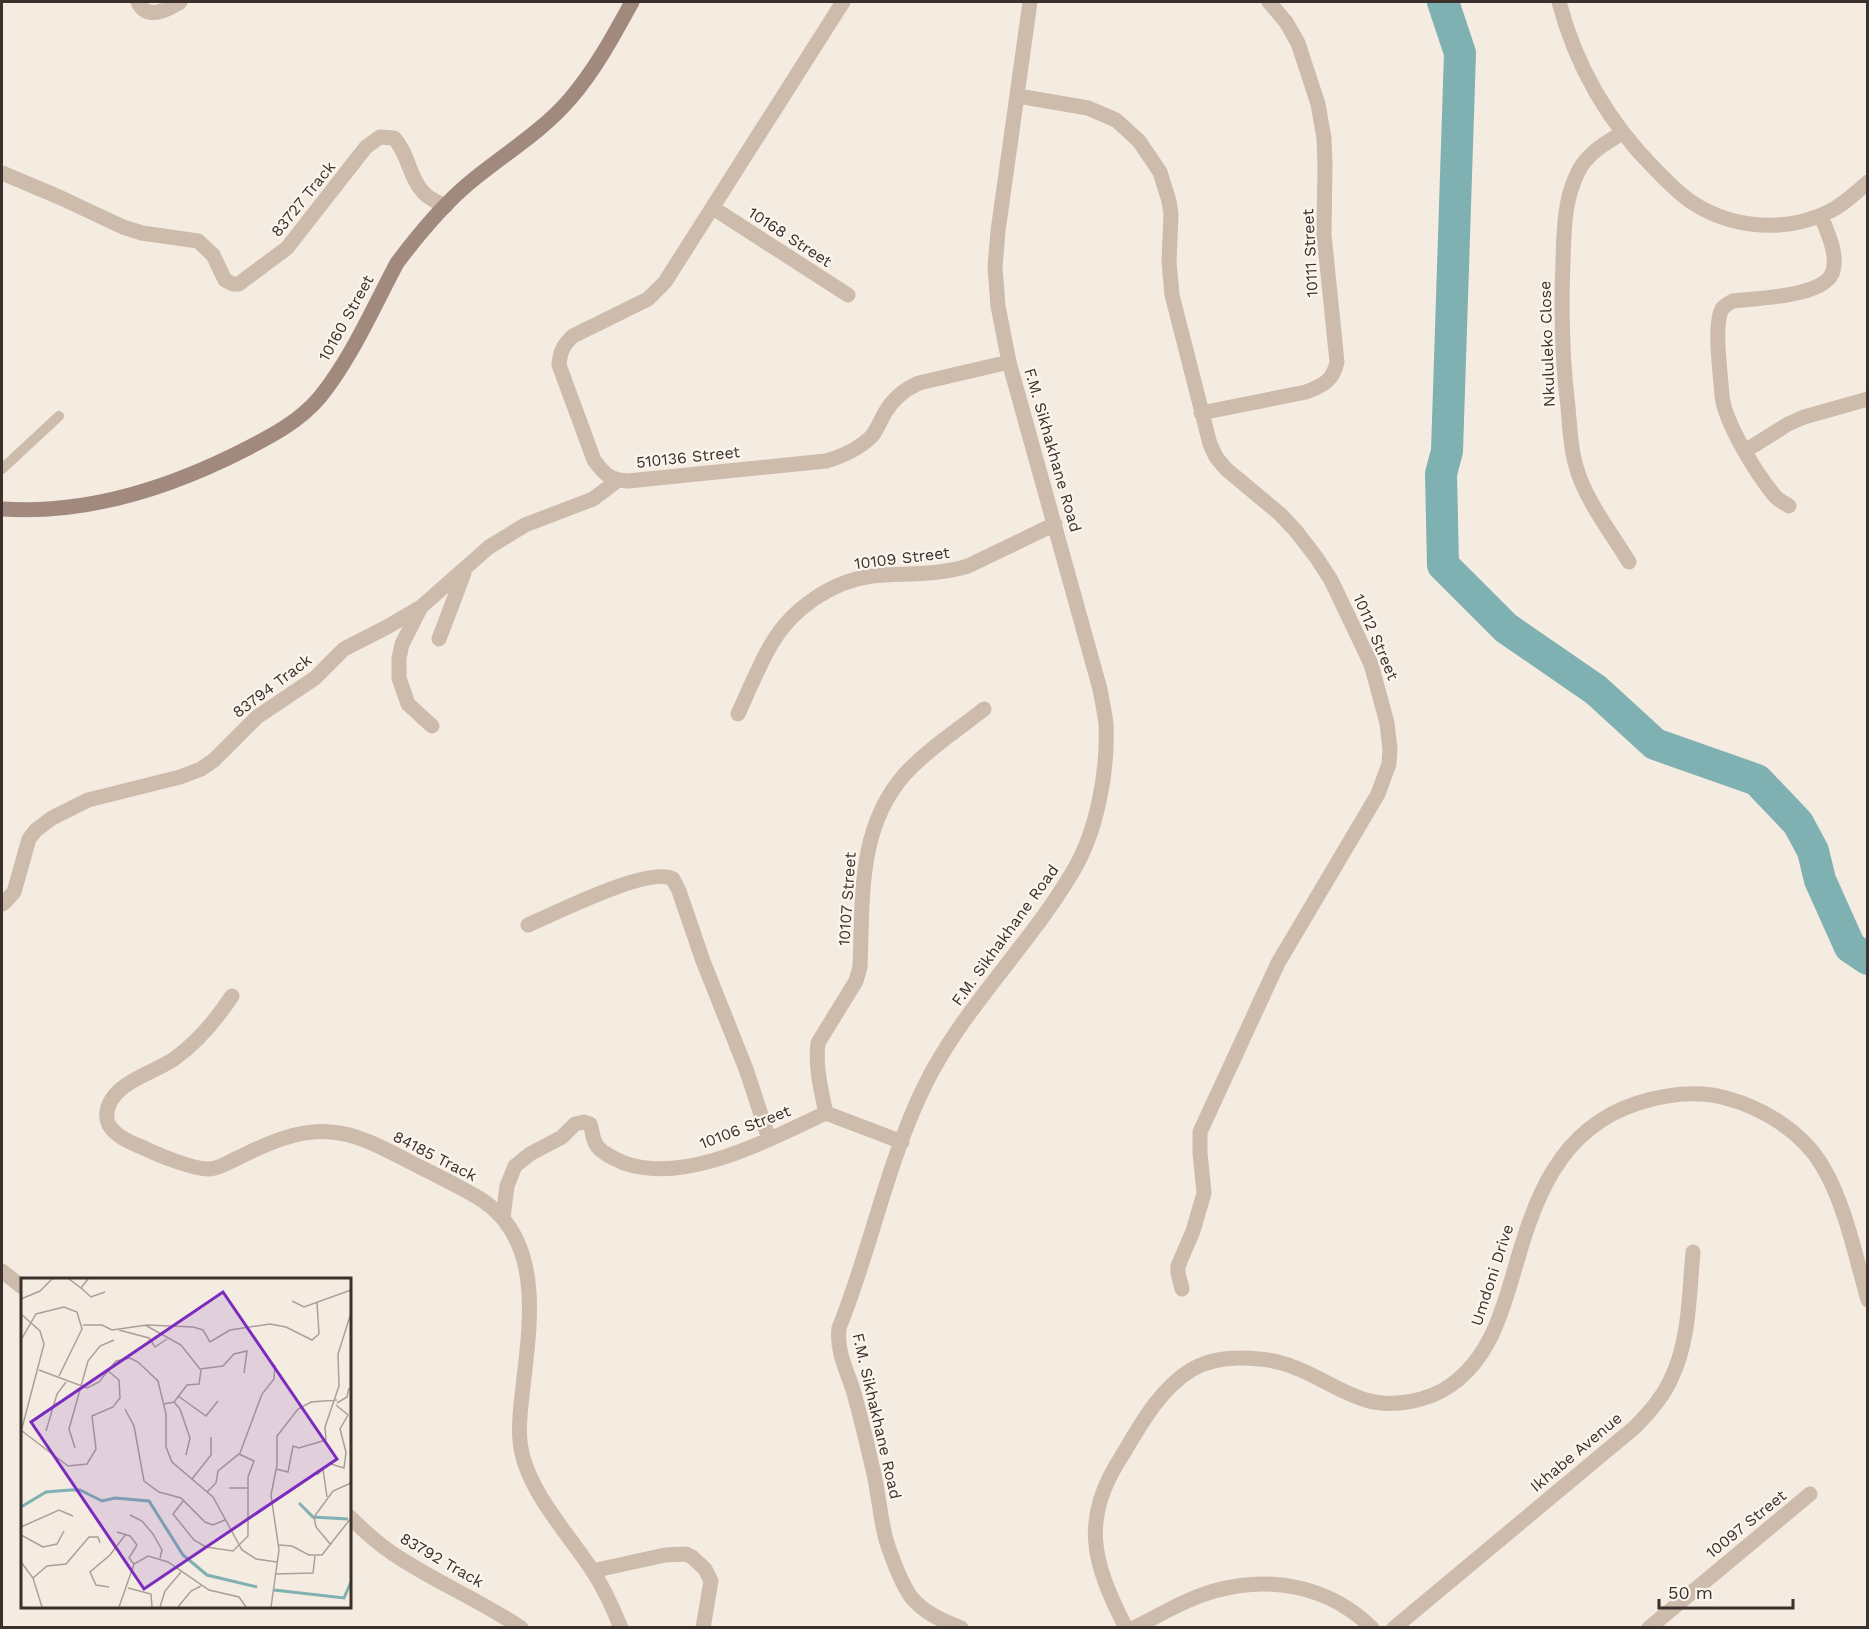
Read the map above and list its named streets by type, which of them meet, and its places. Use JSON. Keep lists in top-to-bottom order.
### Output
{
  "streets": {
    "street": [
      "83727 Track",
      "10168 Street",
      "10111 Street",
      "10160 Street",
      "Nkululeko Close",
      "F.M. Sikhakhane Road",
      "510136 Street",
      "10109 Street",
      "10112 Street",
      "83794 Track",
      "10107 Street",
      "10106 Street",
      "84185 Track",
      "Umdoni Drive",
      "Ikhabe Avenue",
      "10097 Street",
      "83792 Track"
    ]
  },
  "crossings": [
    ["83727 Track", "10160 Street"],
    ["10168 Street", "510136 Street"],
    ["10111 Street", "10112 Street"],
    ["F.M. Sikhakhane Road", "510136 Street"],
    ["F.M. Sikhakhane Road", "10109 Street"],
    ["F.M. Sikhakhane Road", "10112 Street"],
    ["510136 Street", "83794 Track"],
    ["10107 Street", "10106 Street"],
    ["10106 Street", "84185 Track"]
  ],
  "scale_bar": "50 m"
}
